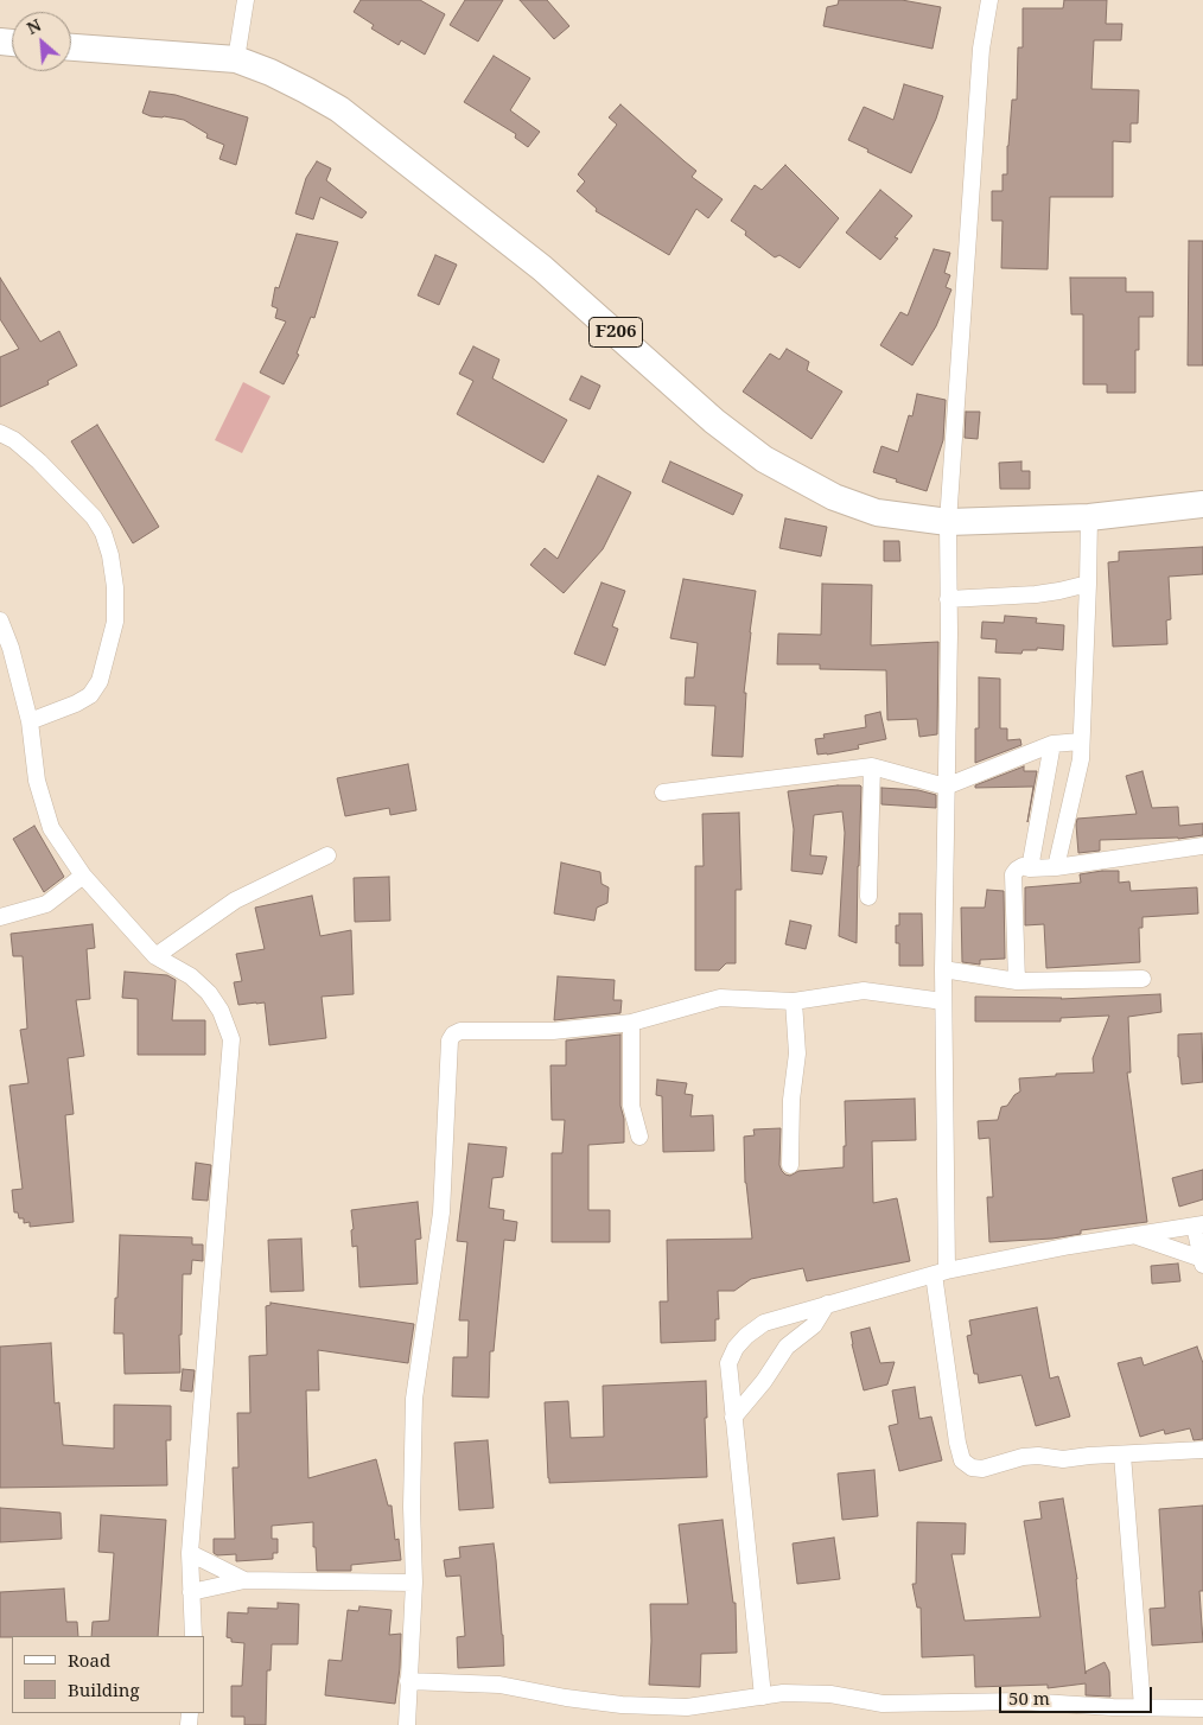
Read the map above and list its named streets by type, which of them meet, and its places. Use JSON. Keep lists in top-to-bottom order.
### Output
{
  "streets": {
    "main road": ["F206"]
  },
  "legend": ["Road", "Building"],
  "scale_bar": "50 m",
  "north": "top left"
}
